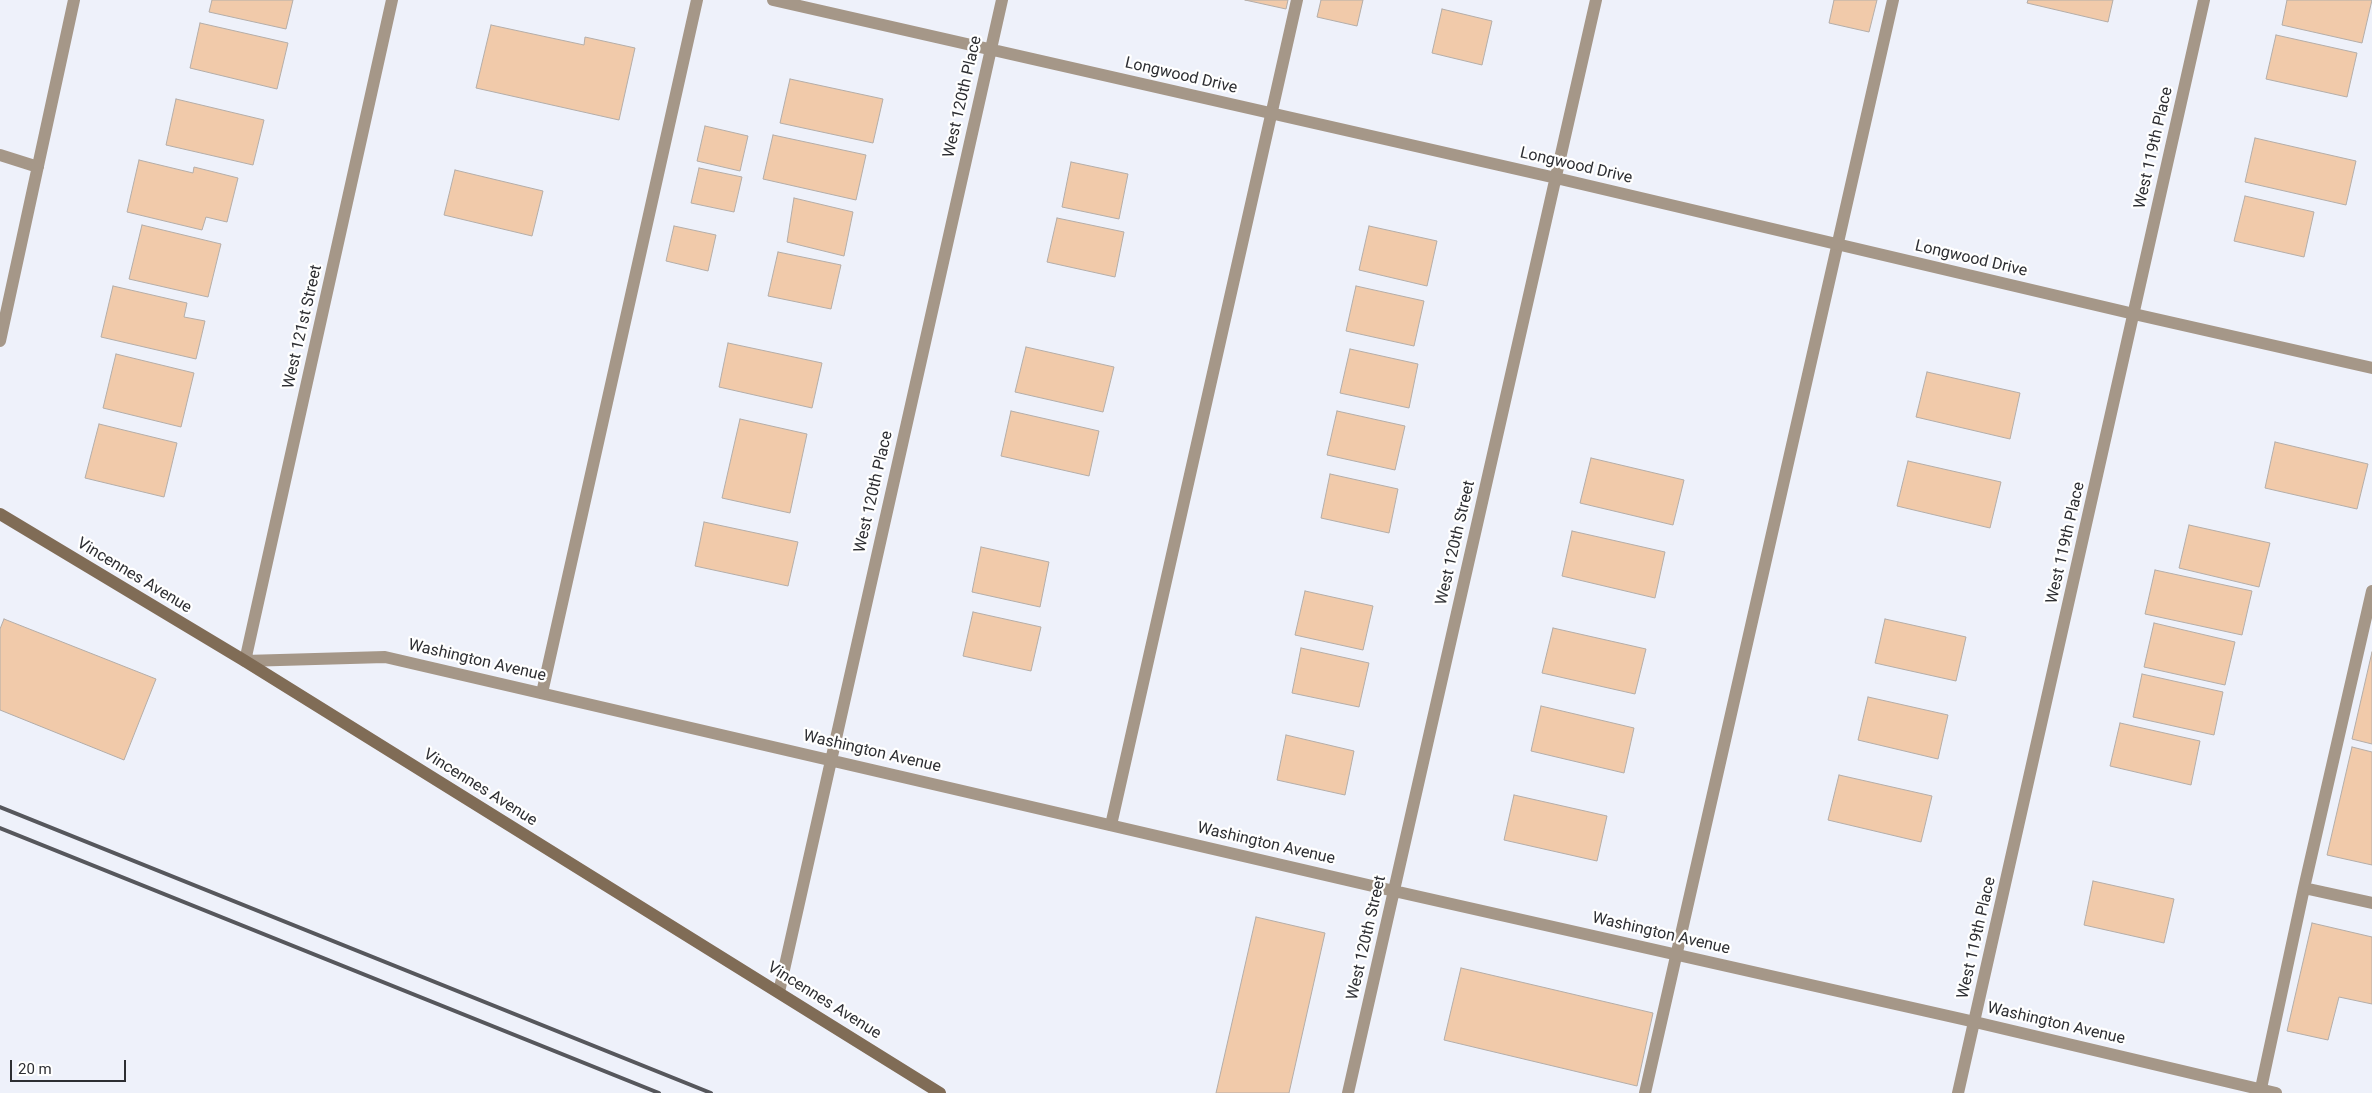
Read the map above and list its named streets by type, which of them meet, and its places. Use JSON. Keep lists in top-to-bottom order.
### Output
{
  "streets": {
    "main road": ["Vincennes Avenue"],
    "street": [
      "Longwood Drive",
      "West 120th Place",
      "West 119th Place",
      "West 121st Street",
      "West 120th Street",
      "Washington Avenue"
    ]
  },
  "crossings": [
    ["Longwood Drive", "West 120th Place"],
    ["Longwood Drive", "West 119th Place"],
    ["Longwood Drive", "West 120th Street"],
    ["West 120th Place", "Vincennes Avenue"],
    ["West 120th Place", "Washington Avenue"],
    ["West 119th Place", "Washington Avenue"],
    ["West 121st Street", "Vincennes Avenue"],
    ["West 121st Street", "Washington Avenue"],
    ["West 120th Street", "Washington Avenue"],
    ["Vincennes Avenue", "Washington Avenue"]
  ],
  "scale_bar": "20 m"
}
